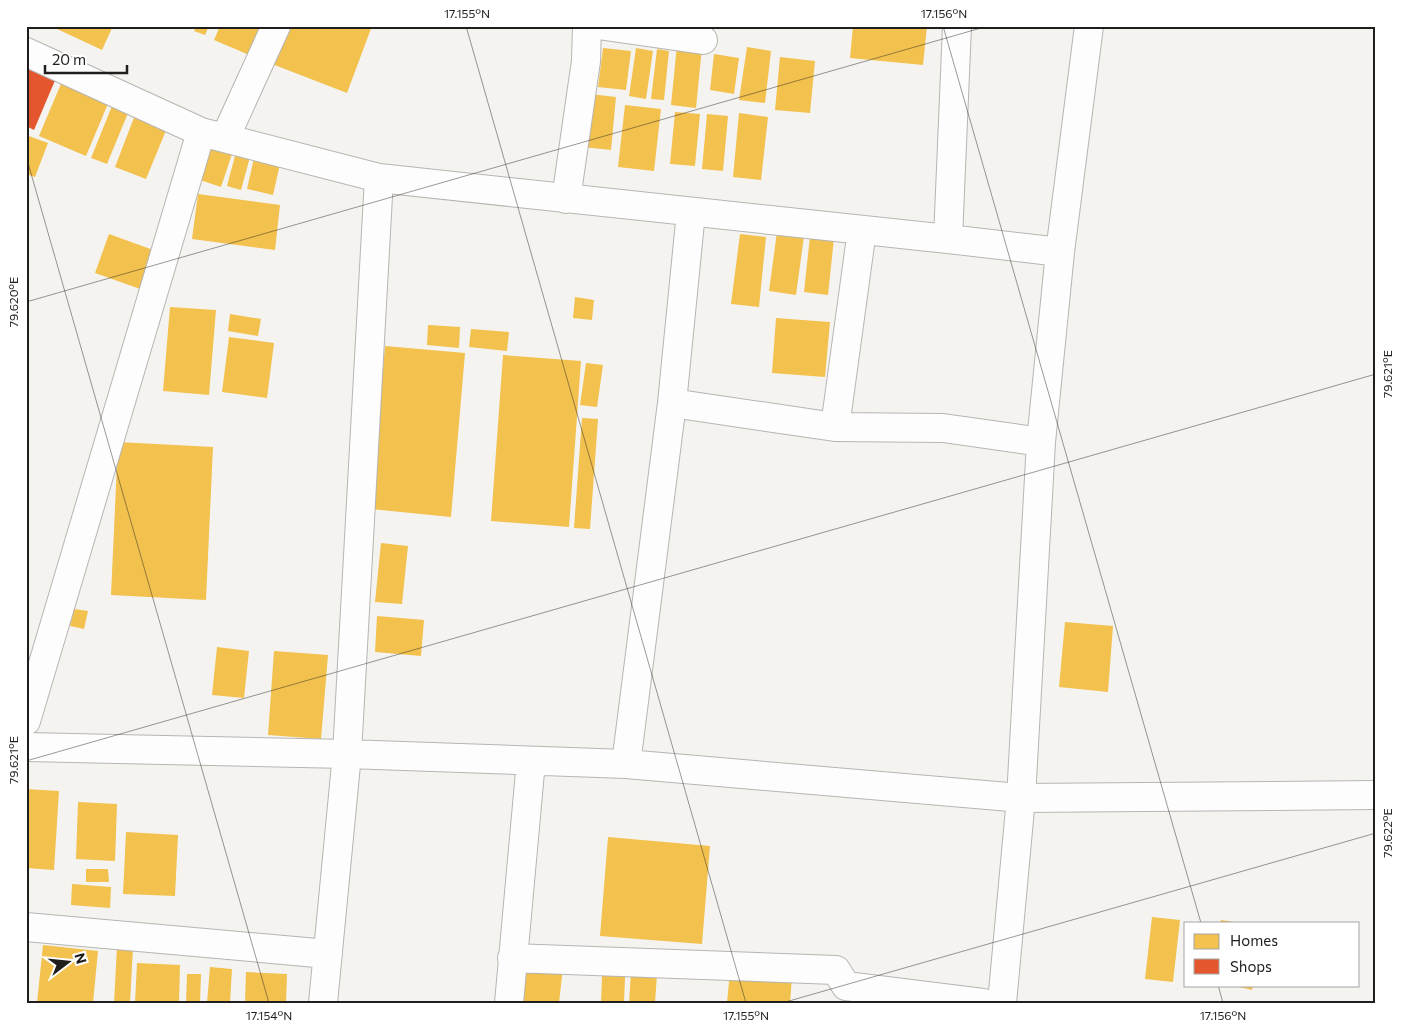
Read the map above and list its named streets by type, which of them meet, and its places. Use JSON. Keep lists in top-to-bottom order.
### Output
{
  "legend": ["Homes", "Shops"],
  "scale_bar": "20 m",
  "north": "right",
  "coordinates": [
    "17.155°N",
    "17.156°N",
    "79.620°E",
    "79.621°E",
    "79.622°E",
    "17.154°N"
  ]
}
